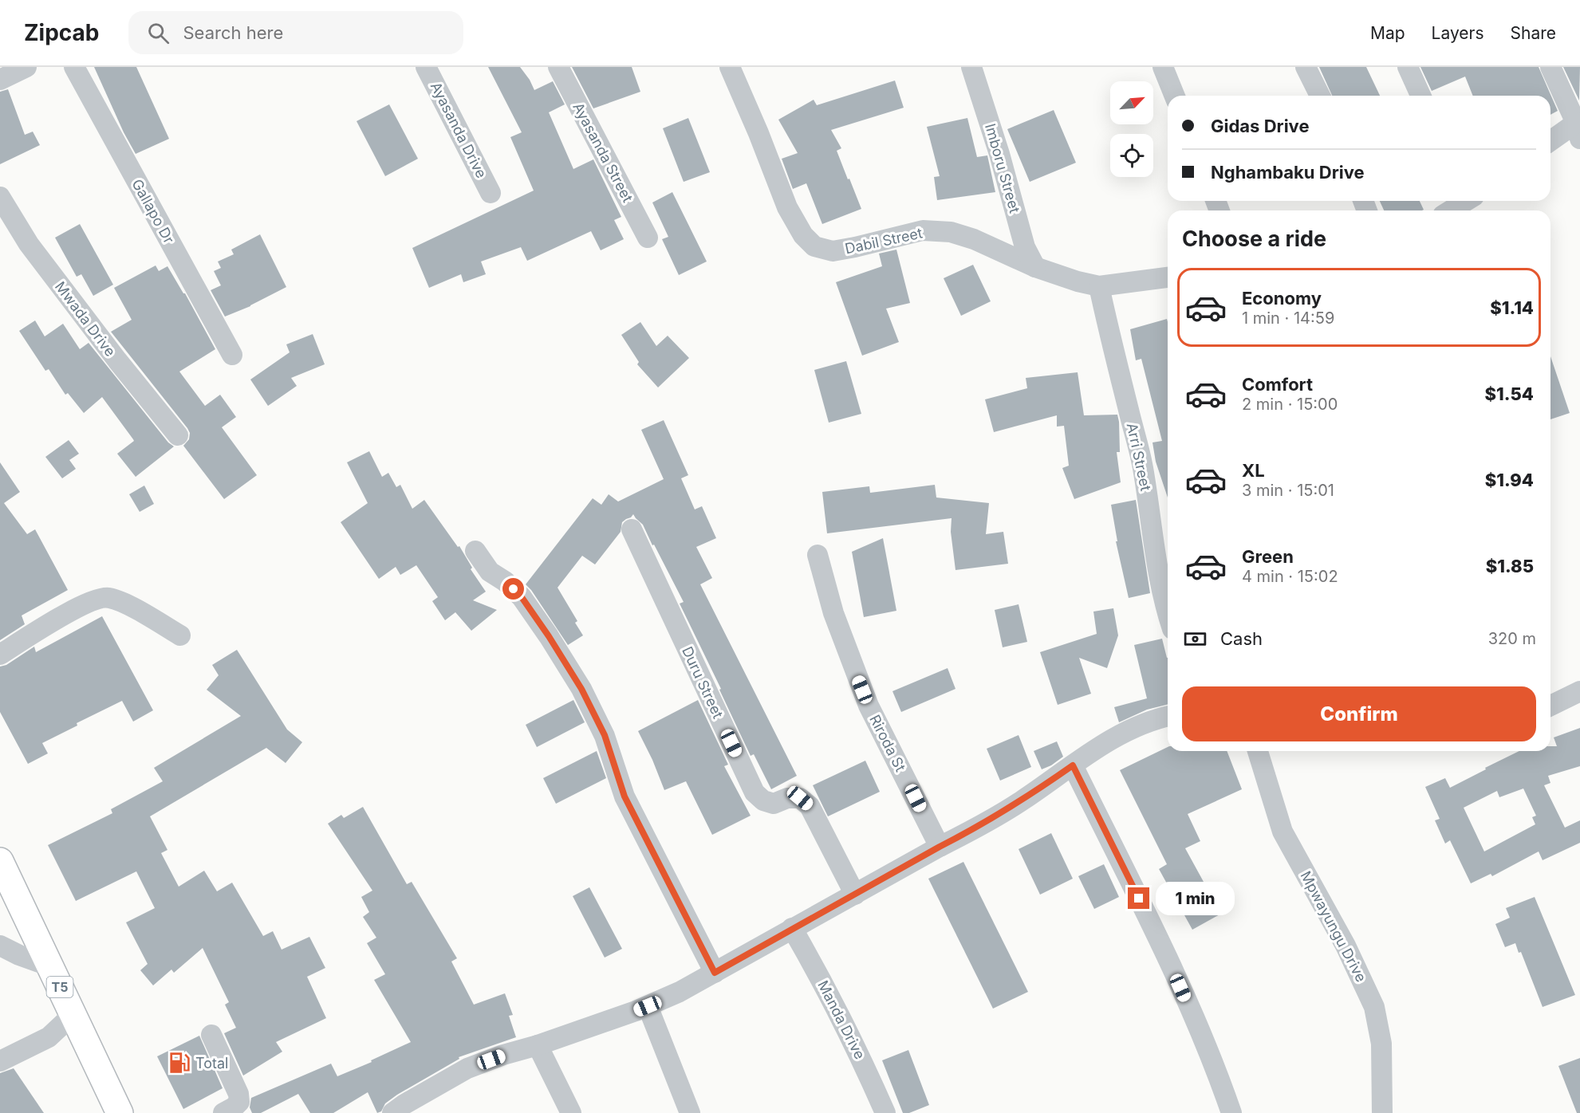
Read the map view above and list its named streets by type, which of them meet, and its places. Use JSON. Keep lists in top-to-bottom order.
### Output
{
  "streets": {
    "highway": ["T5"],
    "street": [
      "Ayasanda Drive",
      "Ayasanda Street",
      "Imboru Street",
      "Gallapo Dr",
      "Dabil Street",
      "Mwada Drive",
      "Arri Street",
      "Duru Street",
      "Riroda St",
      "Mpwayungu Drive",
      "Manda Drive"
    ]
  },
  "crossings": [
    ["Imboru Street", "Dabil Street"],
    ["Dabil Street", "Arri Street"]
  ],
  "places": {
    "fuel station": ["Total"]
  },
  "north": "top right",
  "page": {
    "header": "Zipcab",
    "search": "Search here",
    "nav": ["Map", "Layers", "Share"],
    "banner": ["Gidas Drive", "Nghambaku Drive"],
    "heading": "Choose a ride",
    "list": [
      {
        "name": "Economy",
        "note": "1 min · 14:59",
        "value": "$1.14"
      },
      {
        "name": "Comfort",
        "note": "2 min · 15:00",
        "value": "$1.54"
      },
      {
        "name": "XL",
        "note": "3 min · 15:01",
        "value": "$1.94"
      },
      {
        "name": "Green",
        "note": "4 min · 15:02",
        "value": "$1.85"
      }
    ],
    "pay": ["Cash", "320 m"],
    "buttons": "Confirm",
    "bubble": "1 min"
  }
}
